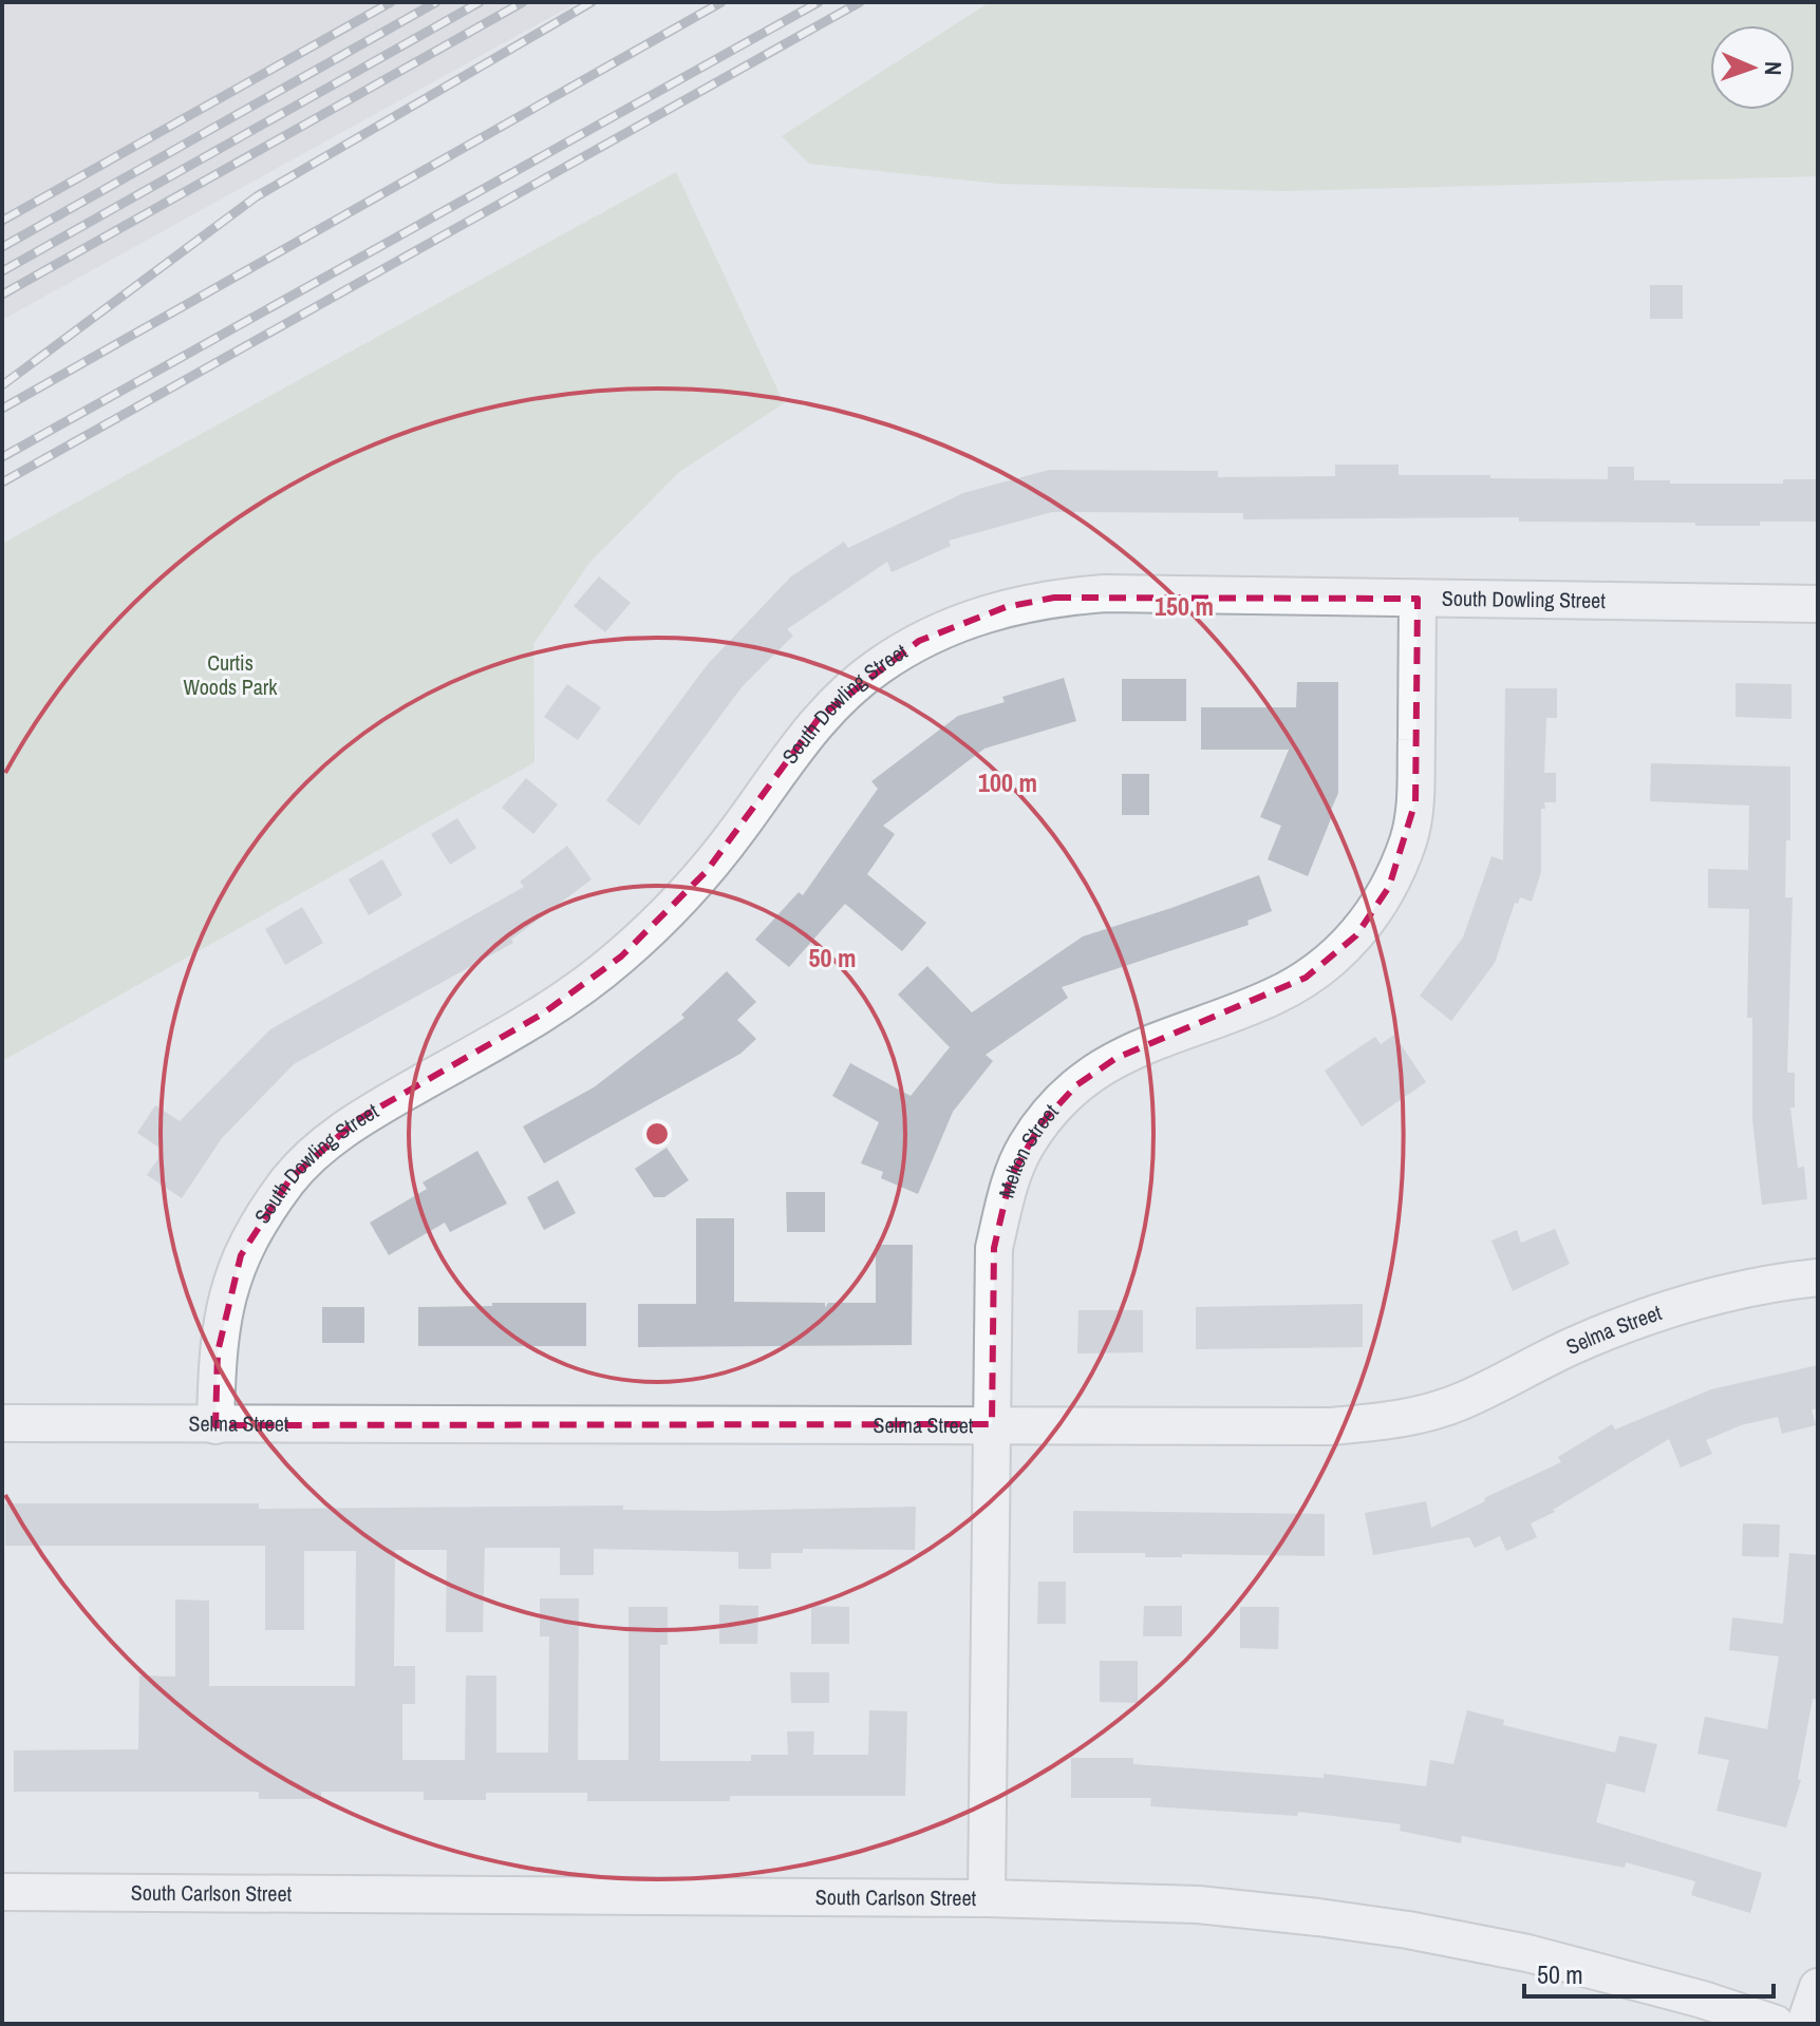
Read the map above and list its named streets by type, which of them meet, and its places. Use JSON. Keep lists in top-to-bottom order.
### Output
{
  "streets": {
    "street": [
      "South Dowling Street",
      "Melton Street",
      "Selma Street",
      "South Carlson Street"
    ]
  },
  "crossings": [
    ["South Dowling Street", "Melton Street"],
    ["South Dowling Street", "Selma Street"],
    ["Melton Street", "Selma Street"],
    ["Melton Street", "South Carlson Street"]
  ],
  "parks": ["Curtis Woods Park"],
  "scale_bar": "50 m",
  "north": "right",
  "rings": ["150 m", "100 m", "50 m"]
}
